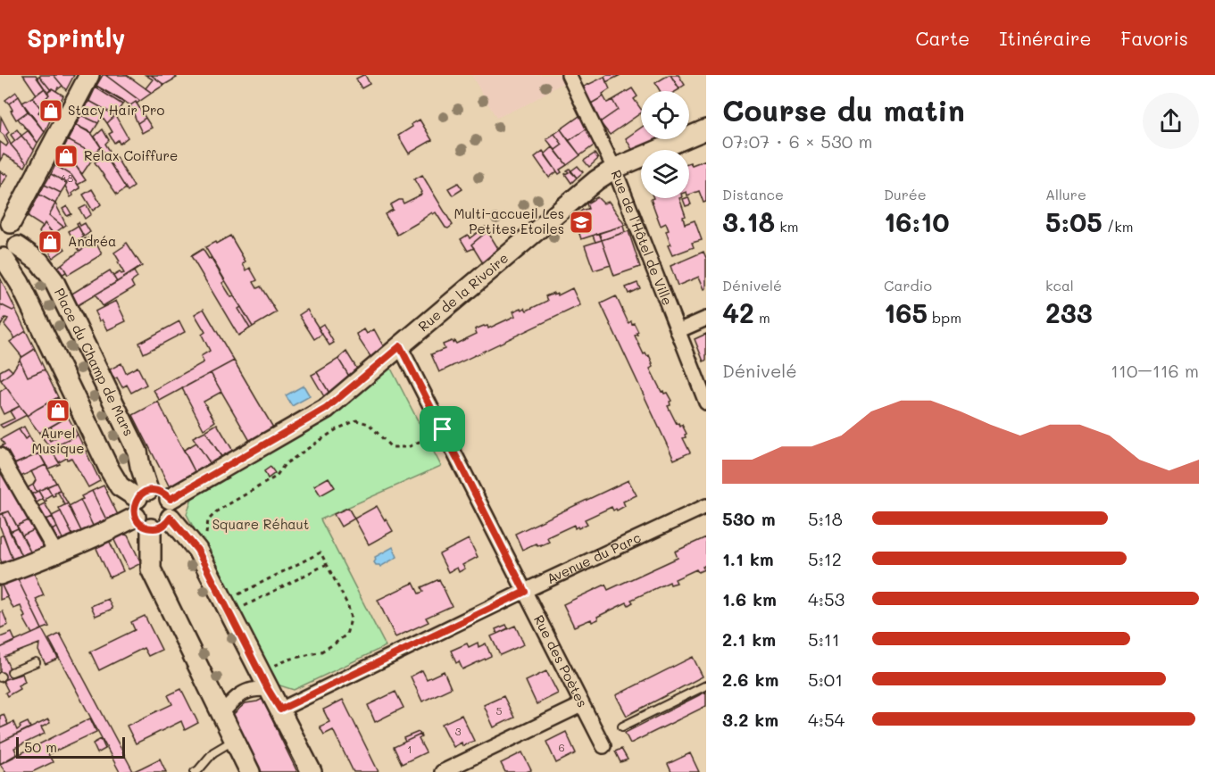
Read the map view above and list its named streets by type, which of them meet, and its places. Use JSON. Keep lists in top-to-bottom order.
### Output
{
  "streets": {
    "street": [
      "Rue de l'Hôtel de Ville",
      "Rue de la Rivoire",
      "Place du Champ de Mars",
      "Avenue du Parc",
      "Rue des Poètes"
    ]
  },
  "crossings": [
    ["Rue de l'Hôtel de Ville", "Rue de la Rivoire"],
    ["Rue de la Rivoire", "Place du Champ de Mars"],
    ["Rue de la Rivoire", "Rue des Poètes"],
    ["Avenue du Parc", "Rue des Poètes"]
  ],
  "parks": ["Square Réhaut"],
  "places": {
    "shop": [
      "Stacy Hair Pro",
      "Relax Coiffure",
      "Andréa",
      "Aurel Musique"
    ],
    "school or university": ["Multi-accueil Les Petites Etoiles"]
  },
  "house_numbers": [
    "48",
    "5",
    "3",
    "6",
    "1"
  ],
  "scale_bar": "50 m",
  "page": {
    "header": "Sprintly",
    "nav": ["Carte", "Itinéraire", "Favoris"],
    "heading": ["Course du matin", "07:07 · 6 × 530 m"],
    "stats": [
      ["Distance", "3.18 km"],
      ["Durée", "16:10"],
      ["Allure", "5:05 /km"],
      ["Dénivelé", "42 m"],
      ["Cardio", "165 bpm"],
      ["kcal", "233"]
    ],
    "chart": ["Dénivelé", "110–116 m"],
    "list": [
      {
        "name": "530 m",
        "note": "5:18"
      },
      {
        "name": "1.1 km",
        "note": "5:12"
      },
      {
        "name": "1.6 km",
        "note": "4:53"
      },
      {
        "name": "2.1 km",
        "note": "5:11"
      },
      {
        "name": "2.6 km",
        "note": "5:01"
      },
      {
        "name": "3.2 km",
        "note": "4:54"
      }
    ],
    "scale": "50 m"
  }
}
